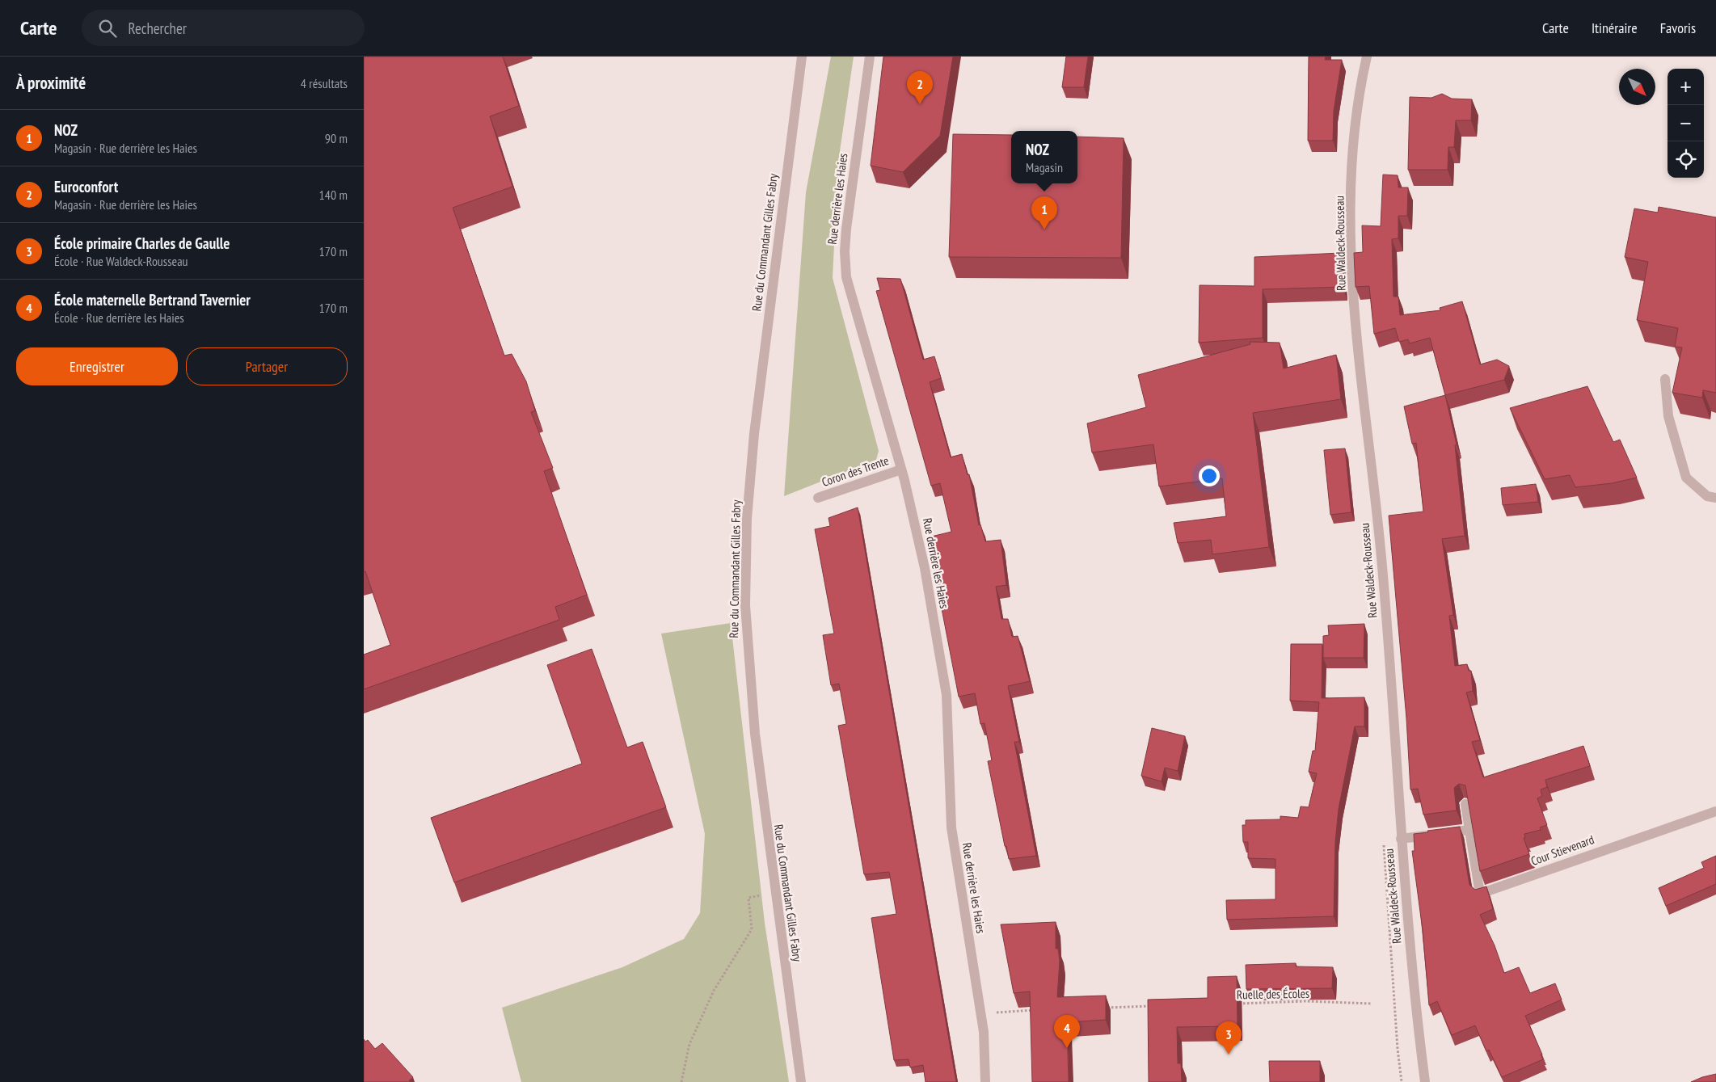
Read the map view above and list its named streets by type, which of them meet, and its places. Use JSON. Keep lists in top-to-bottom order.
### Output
{
  "streets": {
    "street": [
      "Rue derrière les Haies",
      "Rue du Commandant Gilles Fabry",
      "Rue Waldeck-Rousseau",
      "Coron des Trente",
      "Cour Stievenard"
    ],
    "path": ["Ruelle des Écoles"]
  },
  "crossings": [
    ["Rue derrière les Haies", "Coron des Trente"]
  ],
  "north": "bottom right",
  "page": {
    "header": "Carte",
    "search": "Rechercher",
    "nav": ["Carte", "Itinéraire", "Favoris"],
    "heading": ["À proximité", "4 résultats"],
    "map_buttons": ["+", "−"],
    "pins": [
      "2",
      "1",
      "4",
      "3"
    ],
    "list": [
      {
        "mark": "1",
        "name": "NOZ",
        "note": "Magasin · Rue derrière les Haies",
        "value": "90 m"
      },
      {
        "mark": "2",
        "name": "Euroconfort",
        "note": "Magasin · Rue derrière les Haies",
        "value": "140 m"
      },
      {
        "mark": "3",
        "name": "École primaire Charles de Gaulle",
        "note": "École · Rue Waldeck-Rousseau",
        "value": "170 m"
      },
      {
        "mark": "4",
        "name": "École maternelle Bertrand Tavernier",
        "note": "École · Rue derrière les Haies",
        "value": "170 m"
      }
    ],
    "popup": ["NOZ", "Magasin"],
    "buttons": ["Enregistrer", "Partager"]
  }
}
